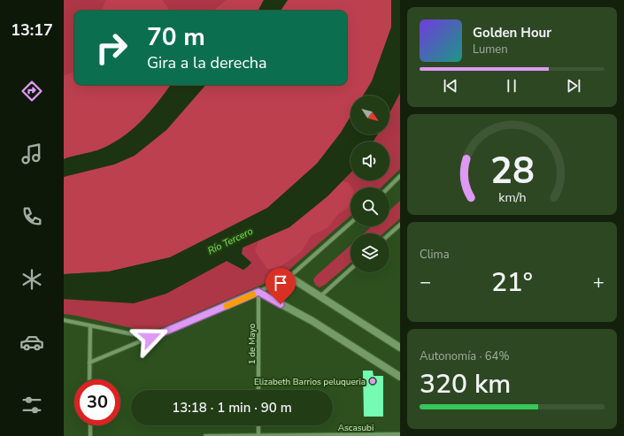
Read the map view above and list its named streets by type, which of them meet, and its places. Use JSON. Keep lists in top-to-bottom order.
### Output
{
  "streets": {
    "street": ["1 de Mayo", "Ascasubi"]
  },
  "water": ["Río Tercero"],
  "places": ["Elizabeth Barrios peluqueria"],
  "north": "bottom right",
  "page": {
    "tabs": "13:17",
    "turn": ["70 m", "Gira a la derecha"],
    "song": ["Golden Hour", "Lumen"],
    "tile": [
      "Clima",
      ["Autonomía · 64%", "320 km"]
    ],
    "heat": ["−", "21°", "+"],
    "limit": "30",
    "trip": "13:18 · 1 min · 90 m",
    "gauge": ["28", "km/h"]
  }
}
